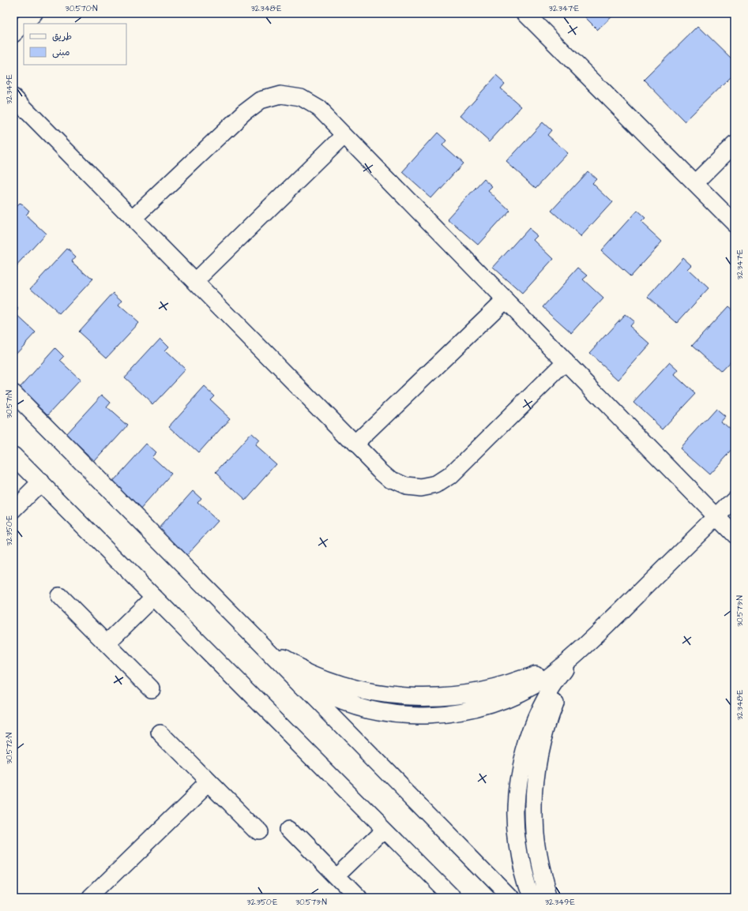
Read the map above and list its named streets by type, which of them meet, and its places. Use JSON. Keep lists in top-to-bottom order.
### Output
{
  "legend": ["طريق", "مبنى"],
  "coordinates": [
    "30.570°N",
    "32.348°E",
    "32.347°E",
    "32.349°E",
    "30.571°N",
    "32.350°E",
    "30.573°N",
    "30.572°N"
  ]
}
